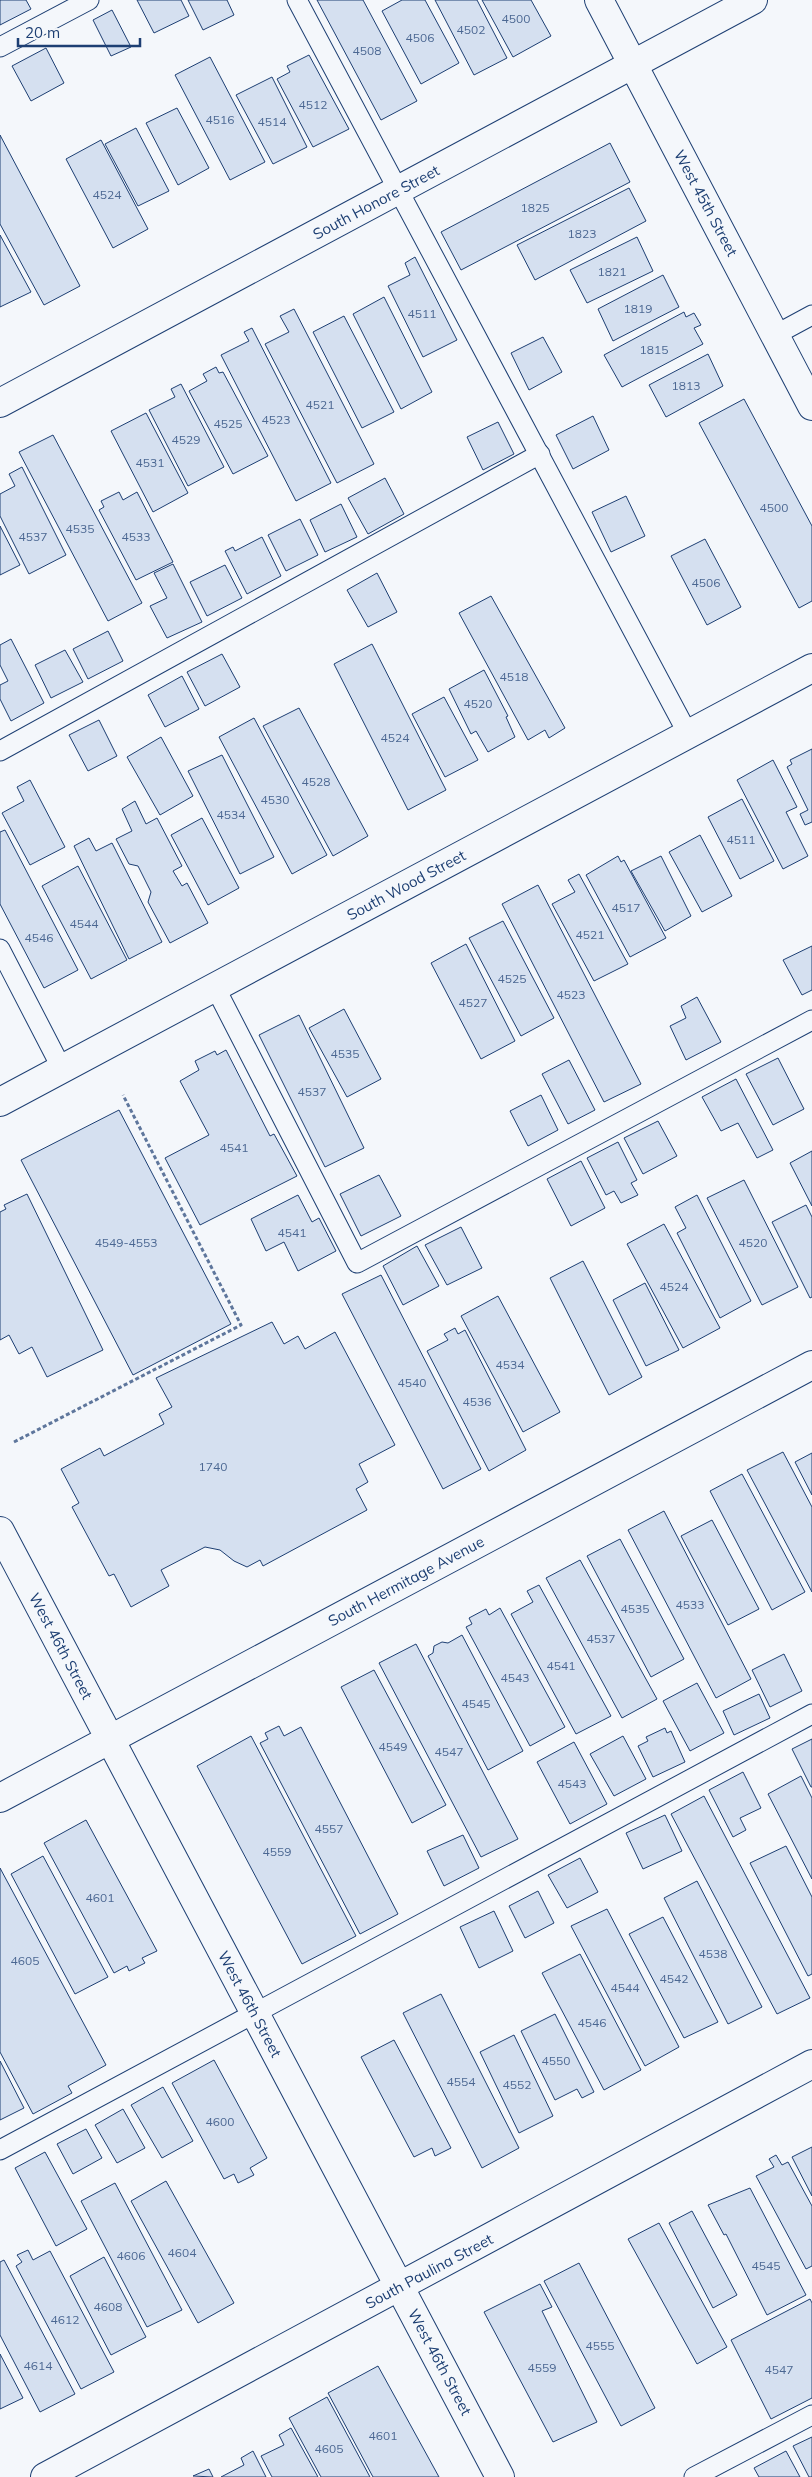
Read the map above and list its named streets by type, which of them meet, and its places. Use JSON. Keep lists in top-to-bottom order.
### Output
{
  "streets": {
    "street": [
      "South Honore Street",
      "West 45th Street",
      "South Wood Street",
      "South Hermitage Avenue",
      "West 46th Street",
      "South Paulina Street"
    ]
  },
  "crossings": [
    ["South Honore Street", "West 45th Street"],
    ["South Hermitage Avenue", "West 46th Street"],
    ["West 46th Street", "South Paulina Street"]
  ],
  "house_numbers": [
    "4500",
    "4502",
    "4506",
    "4508",
    "4512",
    "4516",
    "4514",
    "4524",
    "1825",
    "1823",
    "1821",
    "1819",
    "4511",
    "1815",
    "1813",
    "4521",
    "4523",
    "4525",
    "4529",
    "4531",
    "4500",
    "4535",
    "4537",
    "4533",
    "4506",
    "4518",
    "4520",
    "4524",
    "4528",
    "4530",
    "4534",
    "4511",
    "4517",
    "4544",
    "4521",
    "4546",
    "4525",
    "4523",
    "4527",
    "4535",
    "4537",
    "4541",
    "4541",
    "4549-4553",
    "4520",
    "4524",
    "4534",
    "4540",
    "4536",
    "1740",
    "4533",
    "4535",
    "4537",
    "4541",
    "4543",
    "4545",
    "4549",
    "4547",
    "4543",
    "4557",
    "4559",
    "4601",
    "4538",
    "4605",
    "4542",
    "4544",
    "4546",
    "4550",
    "4554",
    "4552",
    "4600",
    "4604",
    "4606",
    "4545",
    "4608",
    "4612",
    "4555",
    "4614",
    "4559",
    "4547",
    "4601",
    "4605"
  ],
  "scale_bar": "20 m"
}
